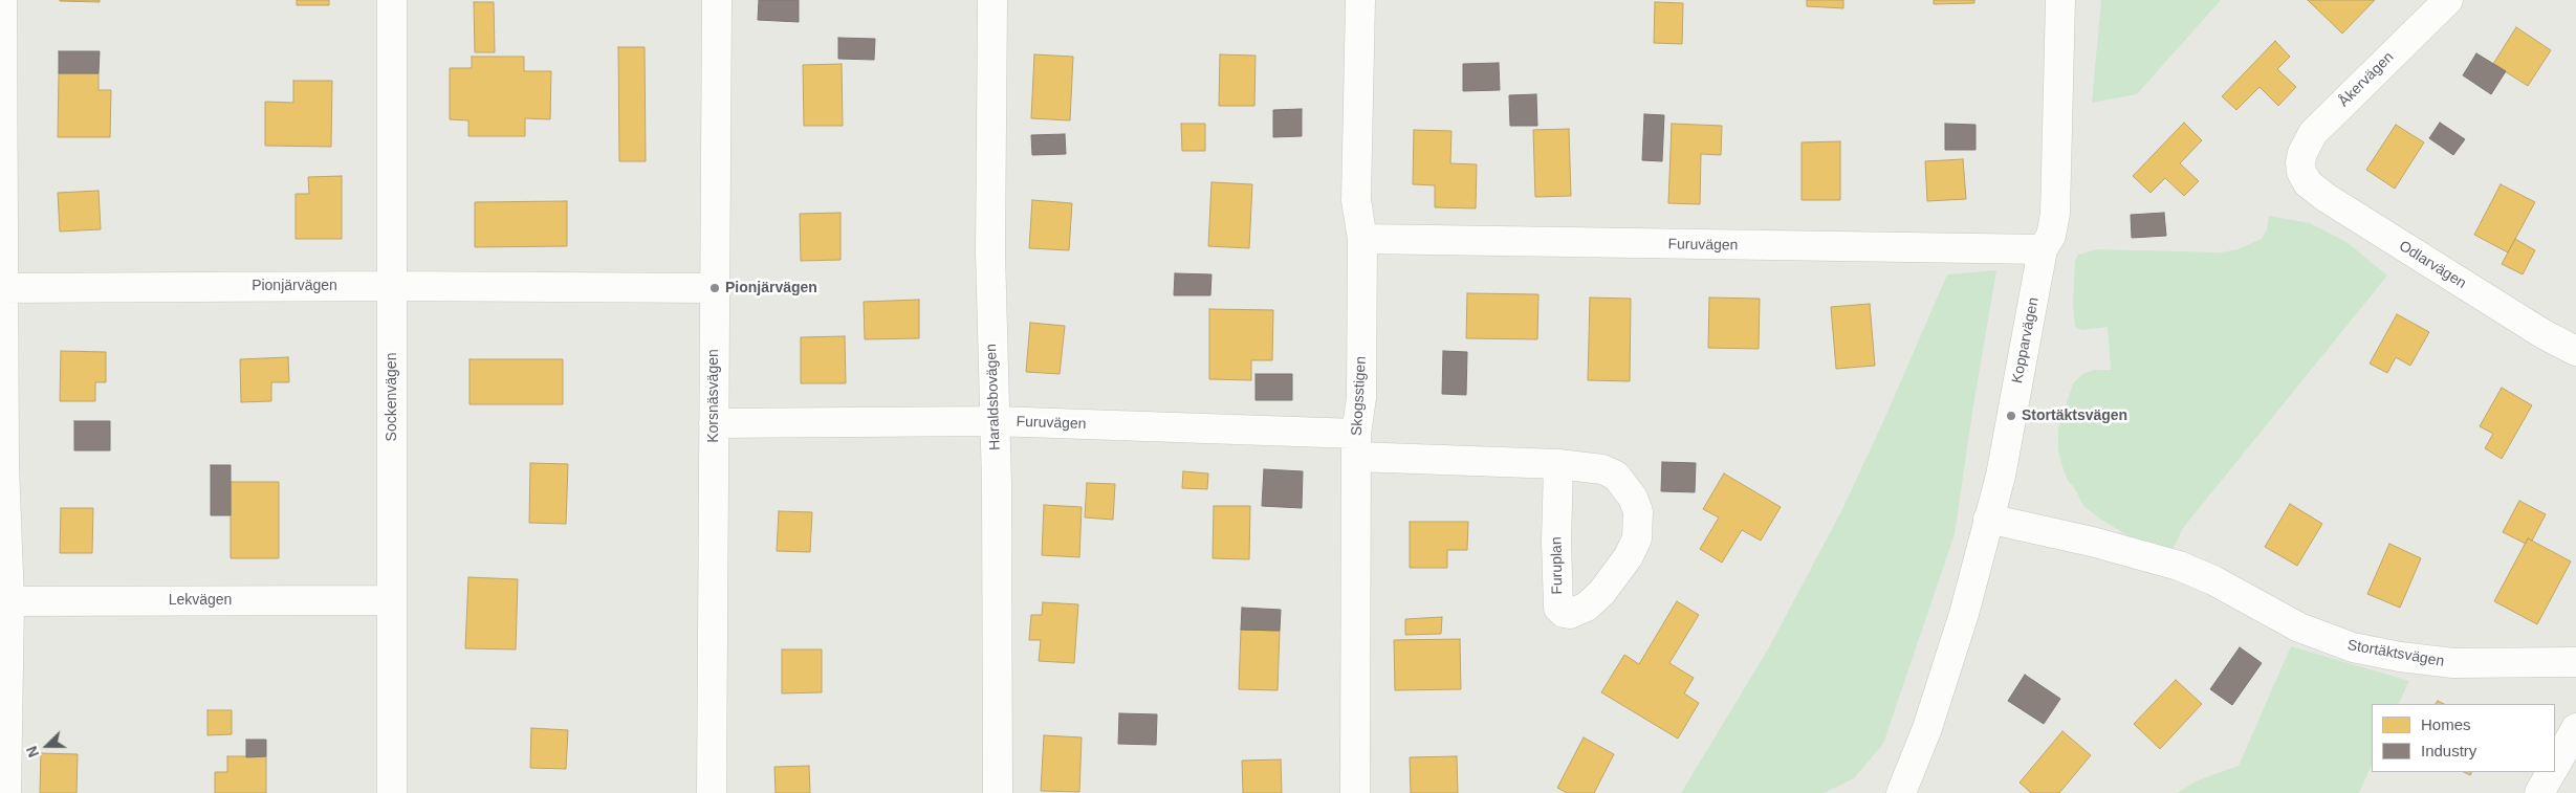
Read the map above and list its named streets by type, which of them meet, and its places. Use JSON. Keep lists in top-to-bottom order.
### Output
{
  "streets": {
    "street": [
      "Åkervägen",
      "Furuvägen",
      "Odlarvägen",
      "Pionjärvägen",
      "Kopparvägen",
      "Korsnäsvägen",
      "Skogsstigen",
      "Sockenvägen",
      "Haraldsbovägen",
      "Furuplan",
      "Lekvägen",
      "Stortäktsvägen"
    ]
  },
  "crossings": [
    ["Åkervägen", "Odlarvägen"],
    ["Furuvägen", "Kopparvägen"],
    ["Furuvägen", "Korsnäsvägen"],
    ["Furuvägen", "Skogsstigen"],
    ["Furuvägen", "Haraldsbovägen"],
    ["Furuvägen", "Furuplan"],
    ["Pionjärvägen", "Korsnäsvägen"],
    ["Pionjärvägen", "Sockenvägen"],
    ["Kopparvägen", "Stortäktsvägen"],
    ["Skogsstigen", "Furuplan"],
    ["Sockenvägen", "Lekvägen"]
  ],
  "places": ["Pionjärvägen", "Stortäktsvägen"],
  "legend": ["Homes", "Industry"],
  "north": "left"
}
